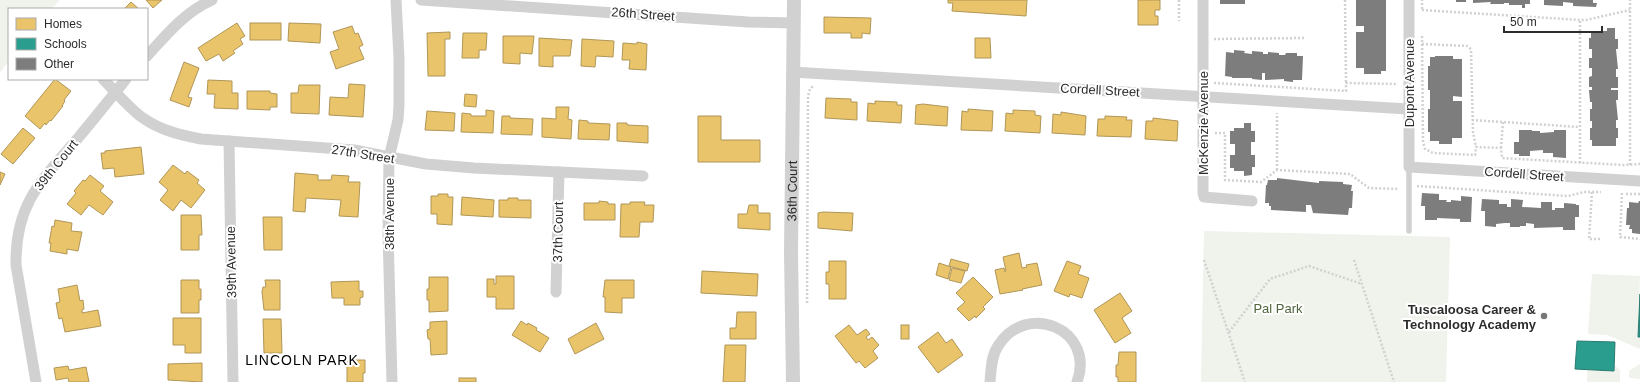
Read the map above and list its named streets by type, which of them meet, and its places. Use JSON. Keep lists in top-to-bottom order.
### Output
{
  "streets": {
    "street": [
      "26th Street",
      "Dupont Avenue",
      "Cordell Street",
      "McKenzie Avenue",
      "27th Street",
      "39th Court",
      "36th Court",
      "38th Avenue",
      "37th Court",
      "39th Avenue"
    ]
  },
  "crossings": [
    ["26th Street", "36th Court"],
    ["Dupont Avenue", "Cordell Street"],
    ["Cordell Street", "McKenzie Avenue"],
    ["Cordell Street", "36th Court"],
    ["27th Street", "39th Court"],
    ["27th Street", "38th Avenue"],
    ["27th Street", "37th Court"],
    ["27th Street", "39th Avenue"]
  ],
  "districts": ["LINCOLN PARK"],
  "parks": ["Pal Park"],
  "places": ["Tuscaloosa Career & Technology Academy"],
  "legend": ["Homes", "Schools", "Other"],
  "scale_bar": "50 m"
}
